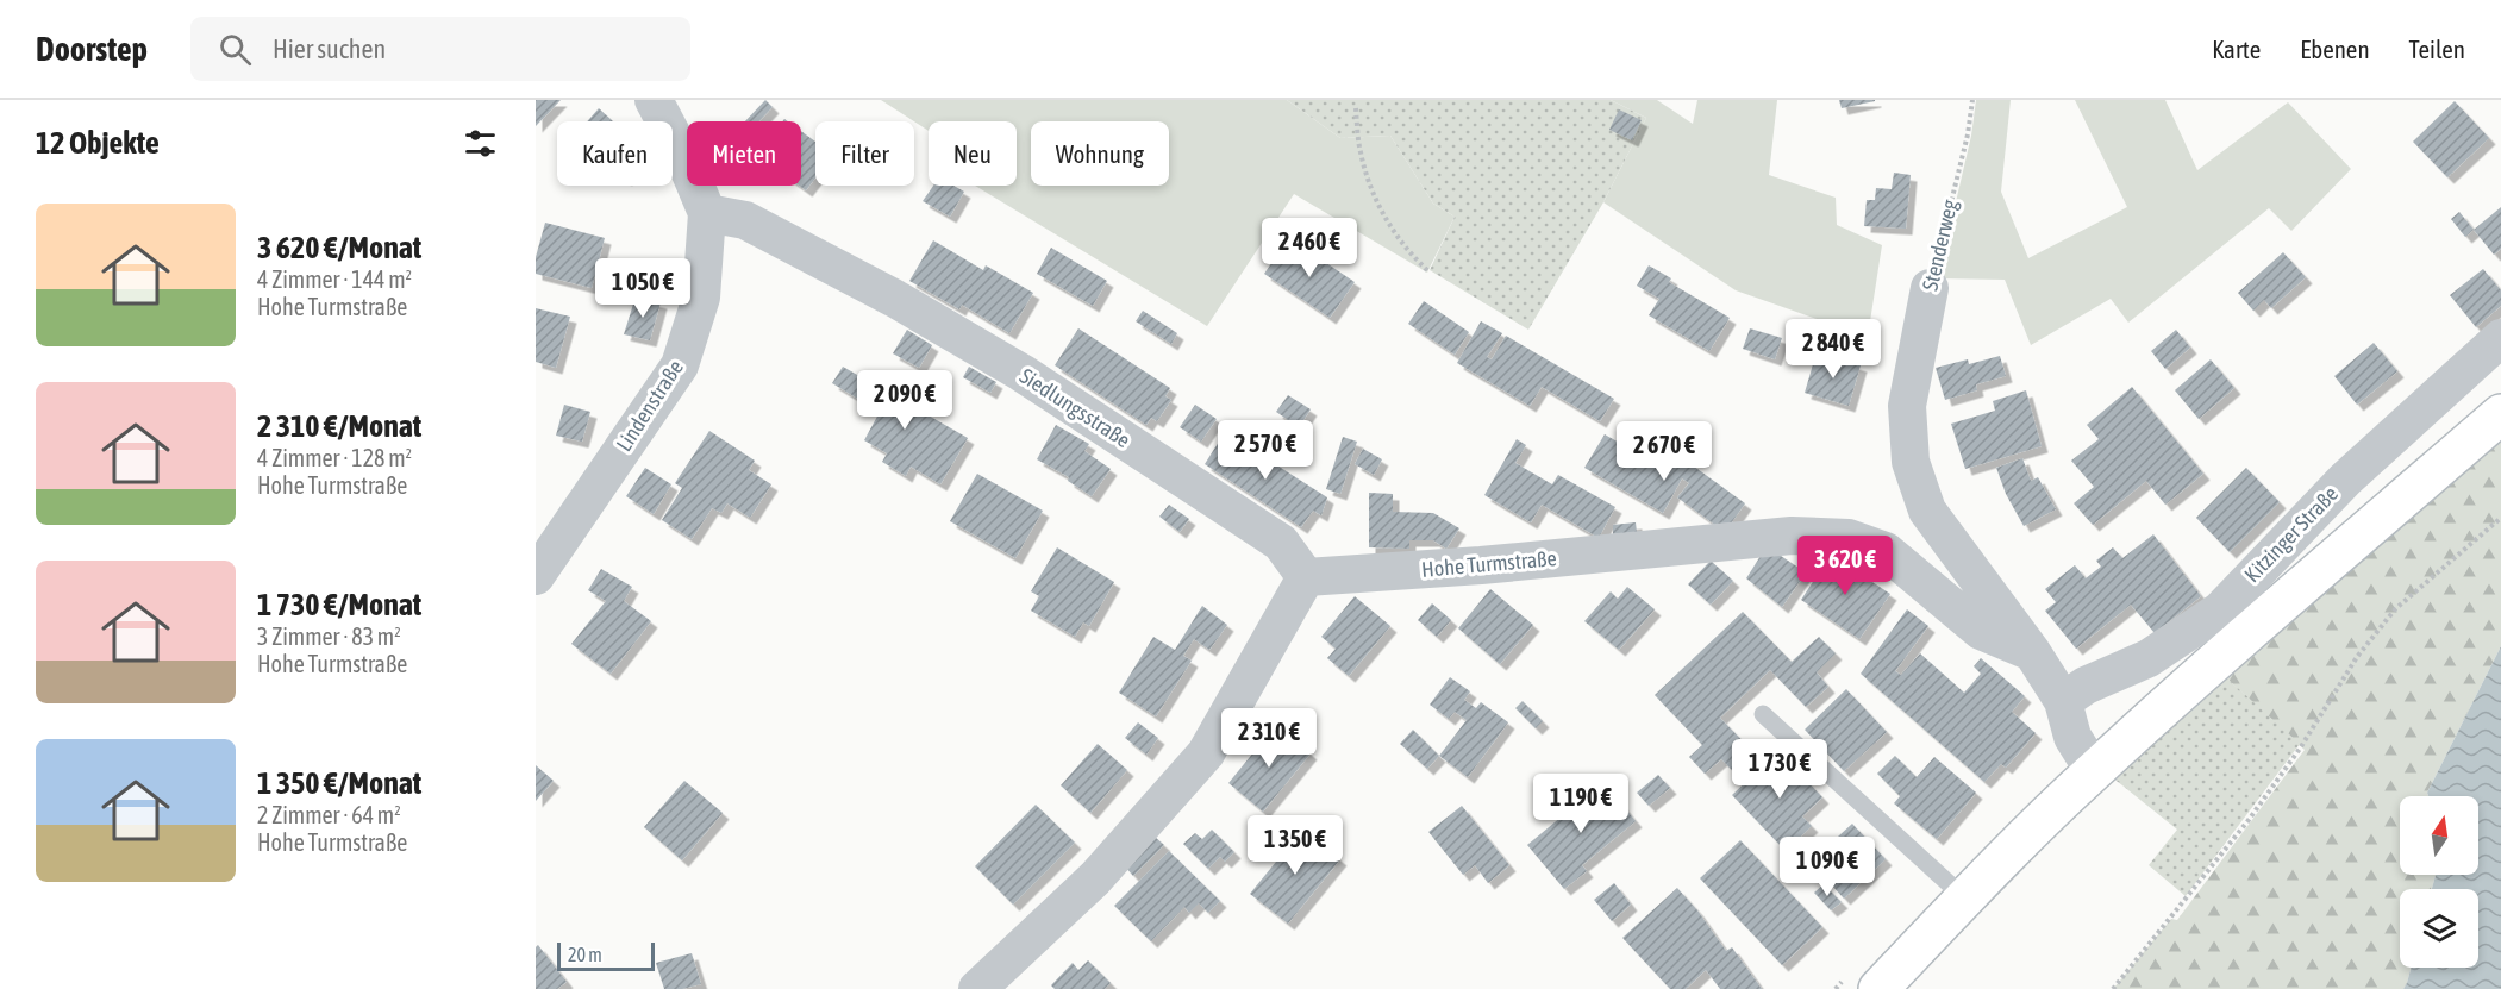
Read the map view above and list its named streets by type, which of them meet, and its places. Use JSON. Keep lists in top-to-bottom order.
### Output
{
  "streets": {
    "street": [
      "Stenderweg",
      "Lindenstraße",
      "Siedlungsstraße",
      "Kitzinger Straße",
      "Hohe Turmstraße"
    ]
  },
  "crossings": [
    ["Stenderweg", "Hohe Turmstraße"],
    ["Lindenstraße", "Siedlungsstraße"],
    ["Siedlungsstraße", "Hohe Turmstraße"]
  ],
  "scale_bar": "20 m",
  "north": "top",
  "page": {
    "header": "Doorstep",
    "search": "Hier suchen",
    "nav": ["Karte", "Ebenen", "Teilen"],
    "heading": "12 Objekte",
    "chip": [
      "Kaufen",
      "Mieten",
      "Filter",
      "Neu",
      "Wohnung"
    ],
    "list": [
      {
        "name": "3 620 €/Monat",
        "note": "4 Zimmer · 144 m² · Hohe Turmstraße"
      },
      {
        "name": "2 310 €/Monat",
        "note": "4 Zimmer · 128 m² · Hohe Turmstraße"
      },
      {
        "name": "1 730 €/Monat",
        "note": "3 Zimmer · 83 m² · Hohe Turmstraße"
      },
      {
        "name": "1 350 €/Monat",
        "note": "2 Zimmer · 64 m² · Hohe Turmstraße"
      }
    ],
    "price": [
      "2 460 €",
      "1 050 €",
      "2 840 €",
      "2 090 €",
      "2 570 €",
      "2 670 €",
      "3 620 €",
      "2 310 €",
      "1 730 €",
      "1 190 €",
      "1 350 €",
      "1 090 €"
    ],
    "scale": "20 m"
  }
}
